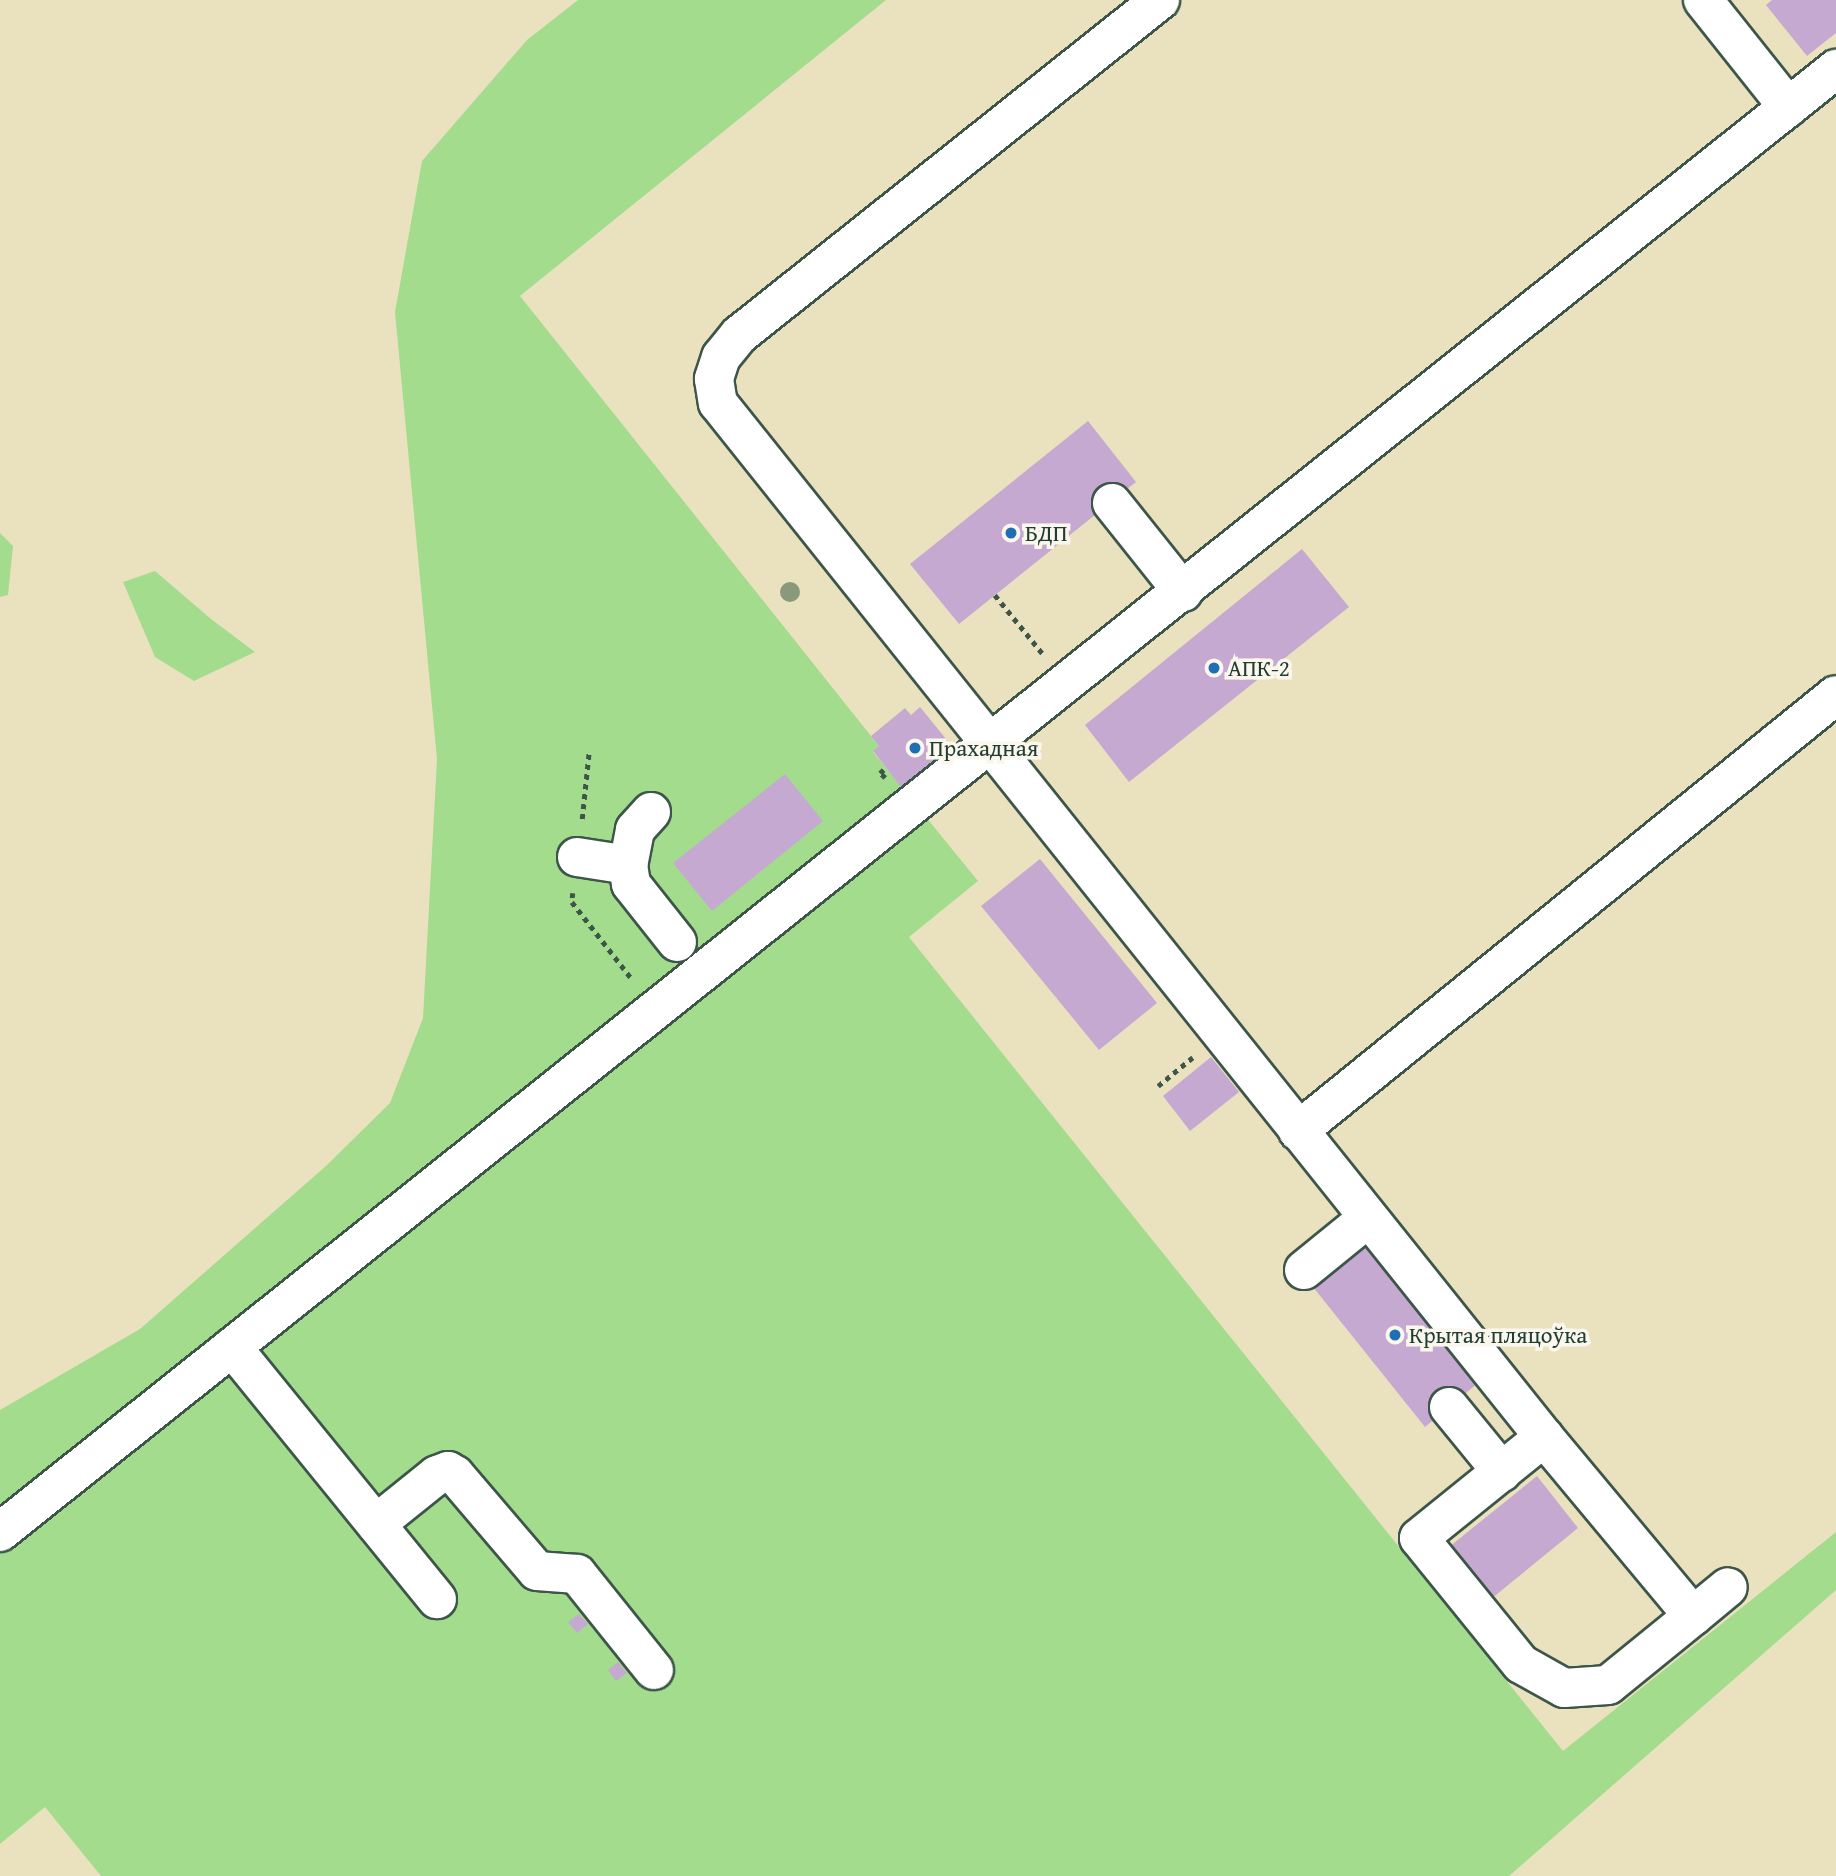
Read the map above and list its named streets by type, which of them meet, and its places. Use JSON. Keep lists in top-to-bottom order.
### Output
{
  "places": [
    "БДП",
    "АПК-2",
    "Прахадная",
    "Крытая пляцоўка"
  ]
}
